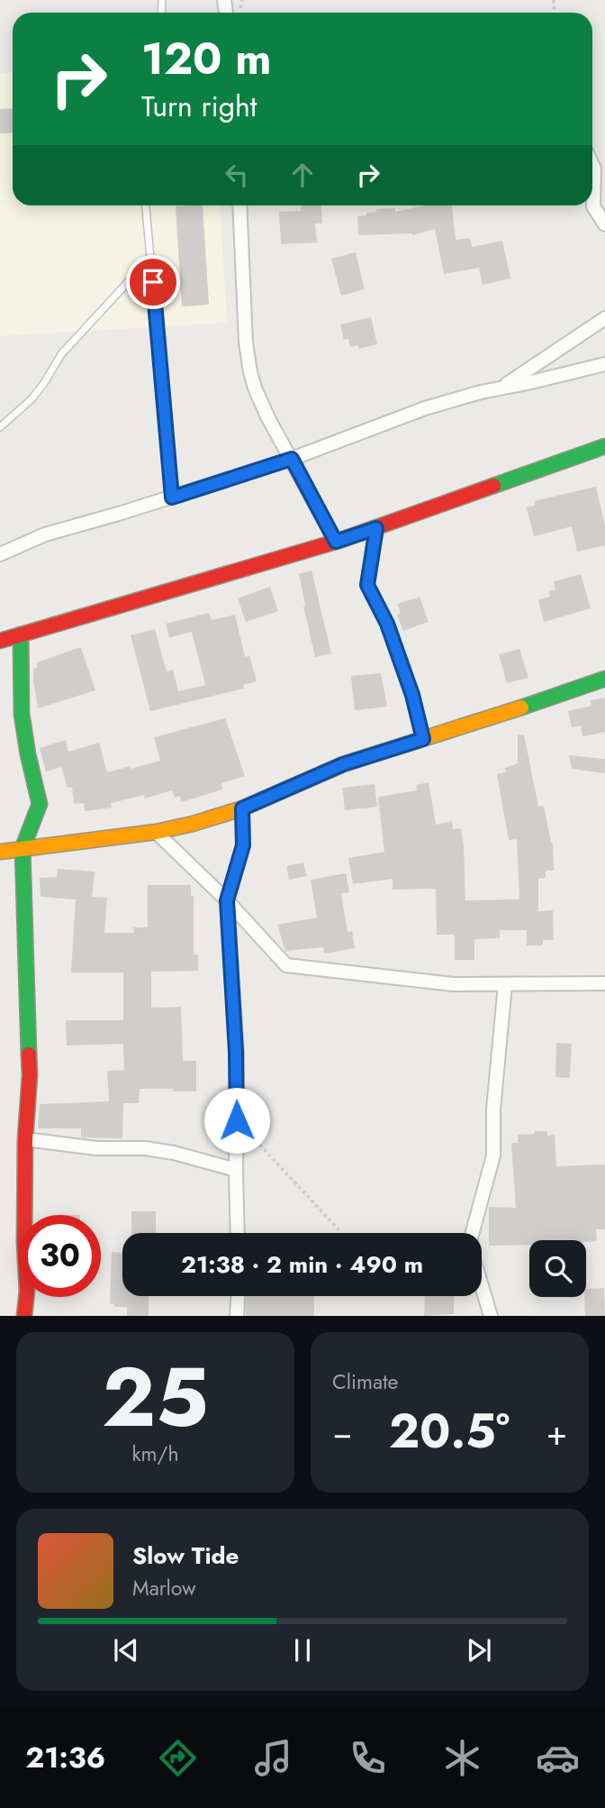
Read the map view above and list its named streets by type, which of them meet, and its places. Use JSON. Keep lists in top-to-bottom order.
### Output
{
  "page": {
    "turn": ["120 m", "Turn right"],
    "limit": "30",
    "trip": "21:38 · 2 min · 490 m",
    "tile": [
      ["25", "km/h"],
      "Climate"
    ],
    "heat": ["−", "20.5°", "+"],
    "song": ["Slow Tide", "Marlow"],
    "tabs": "21:36"
  }
}
